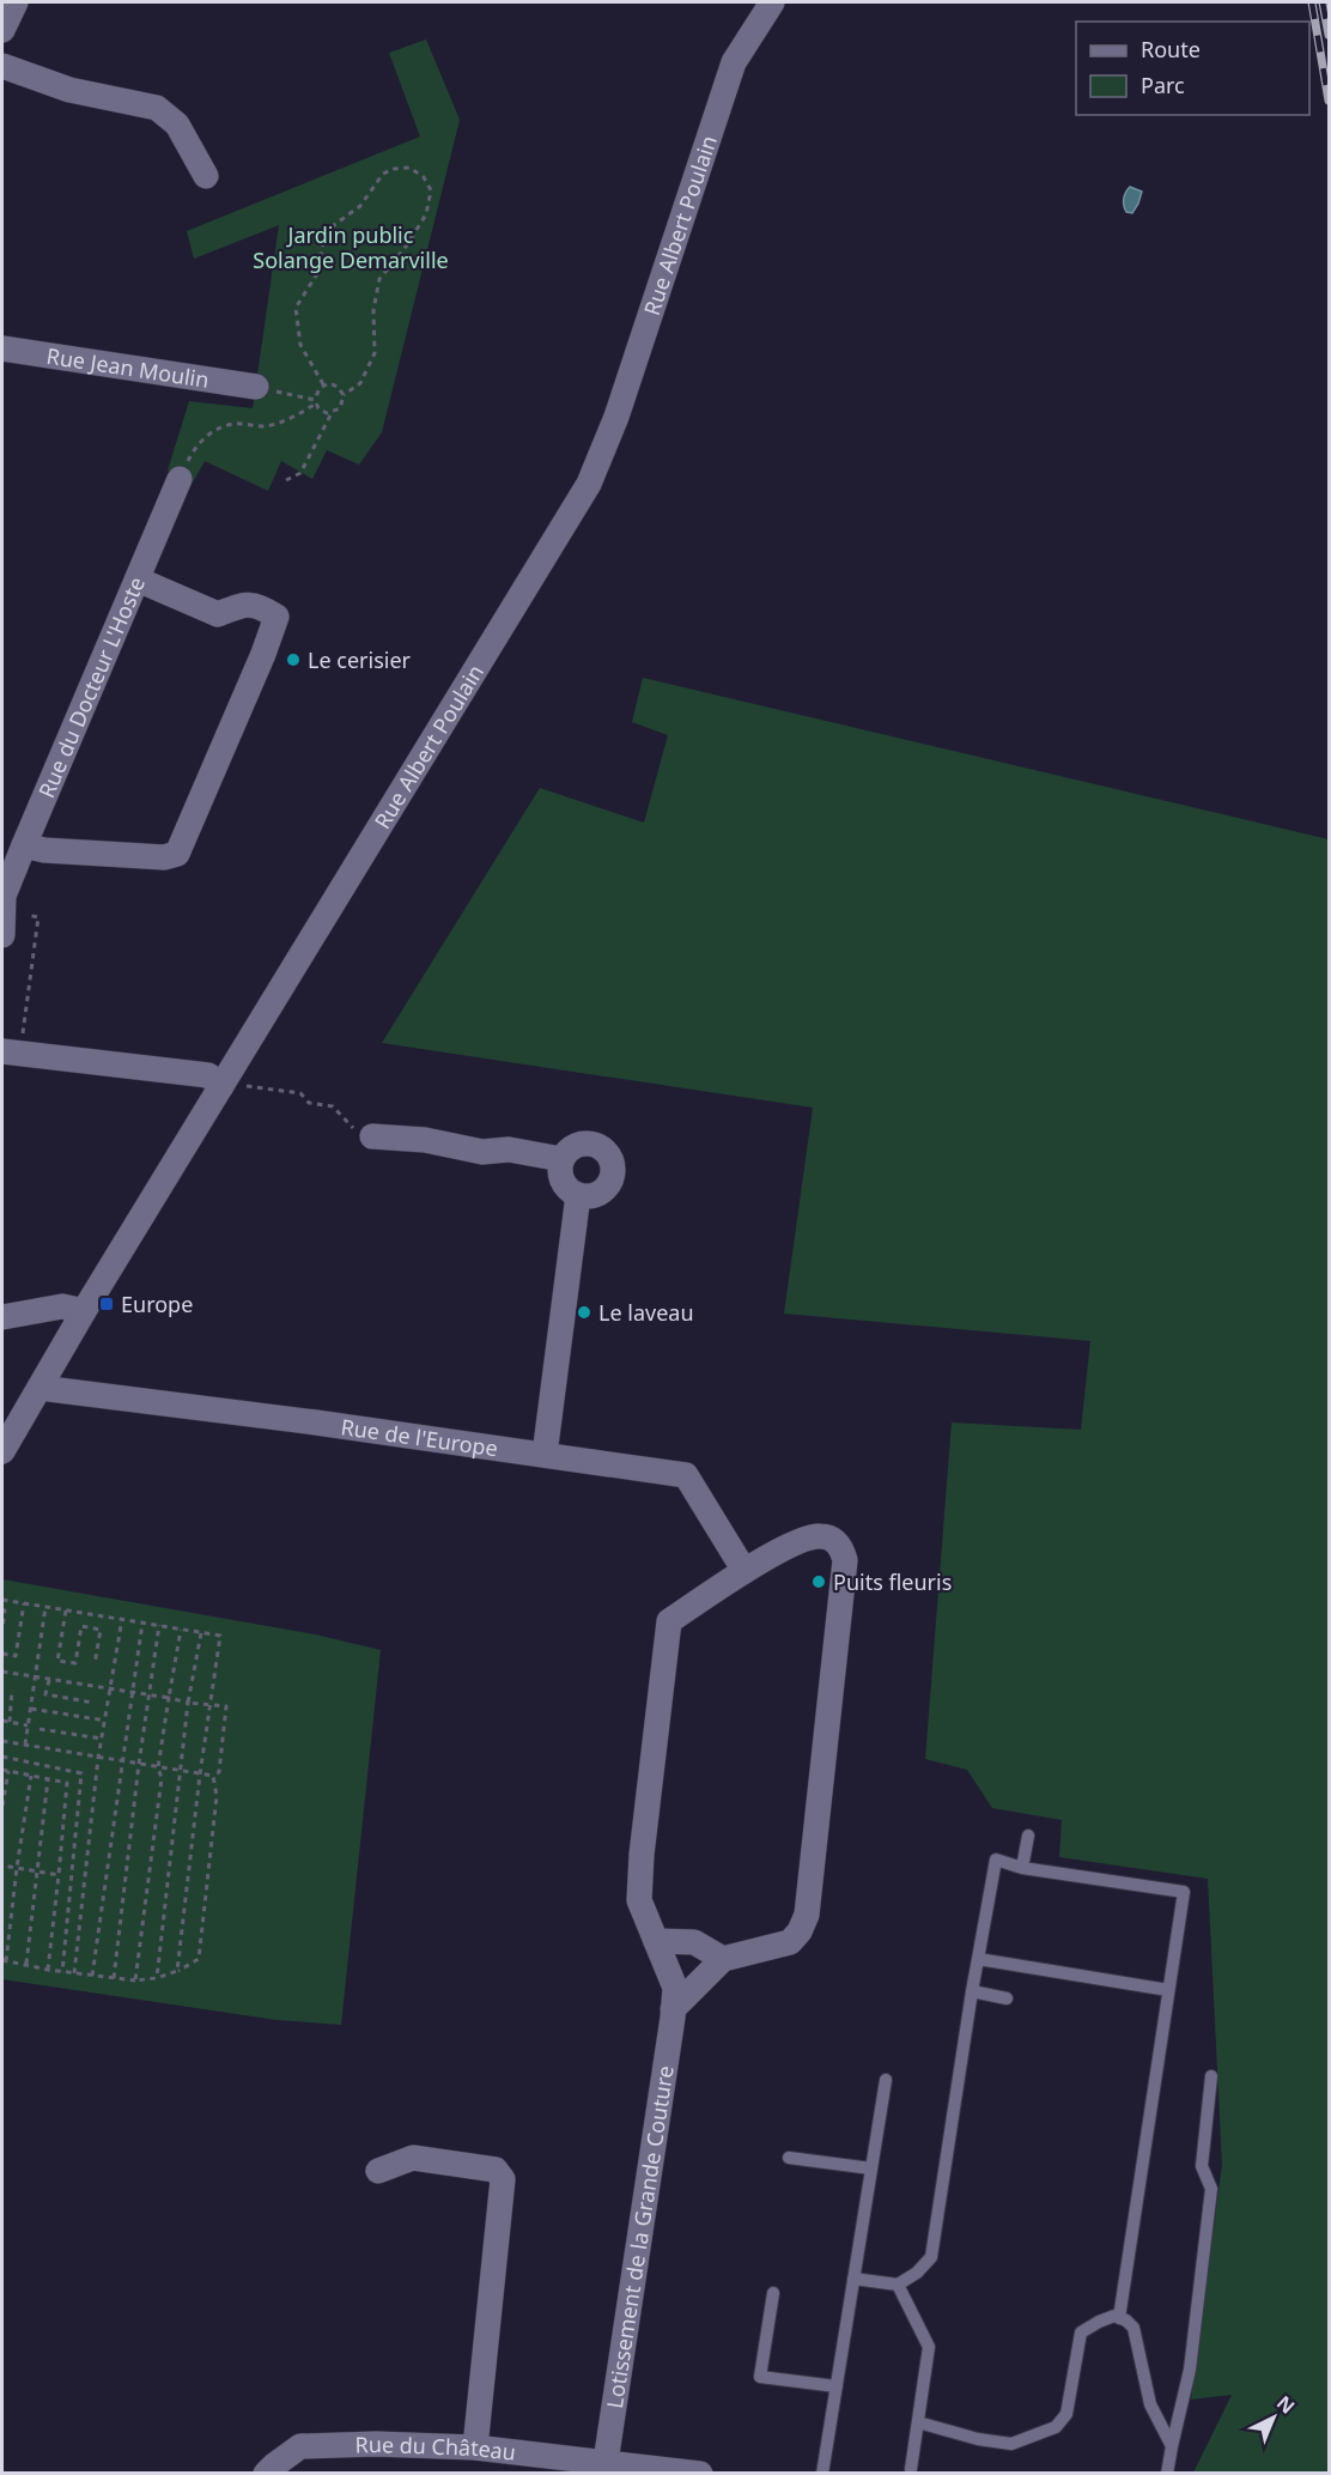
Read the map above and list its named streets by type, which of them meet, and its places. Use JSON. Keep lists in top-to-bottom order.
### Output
{
  "streets": {
    "street": [
      "Rue Albert Poulain",
      "Rue Jean Moulin",
      "Rue du Docteur L'Hoste",
      "Rue de l'Europe",
      "Lotissement de la Grande Couture",
      "Rue du Château"
    ]
  },
  "crossings": [
    ["Rue Albert Poulain", "Rue de l'Europe"],
    ["Rue de l'Europe", "Lotissement de la Grande Couture"],
    ["Lotissement de la Grande Couture", "Rue du Château"]
  ],
  "parks": ["Jardin public Solange Demarville"],
  "places": {
    "other": ["Le cerisier", "Le laveau", "Puits fleuris"],
    "transit": ["Europe"]
  },
  "legend": ["Route", "Parc"],
  "north": "top right"
}
